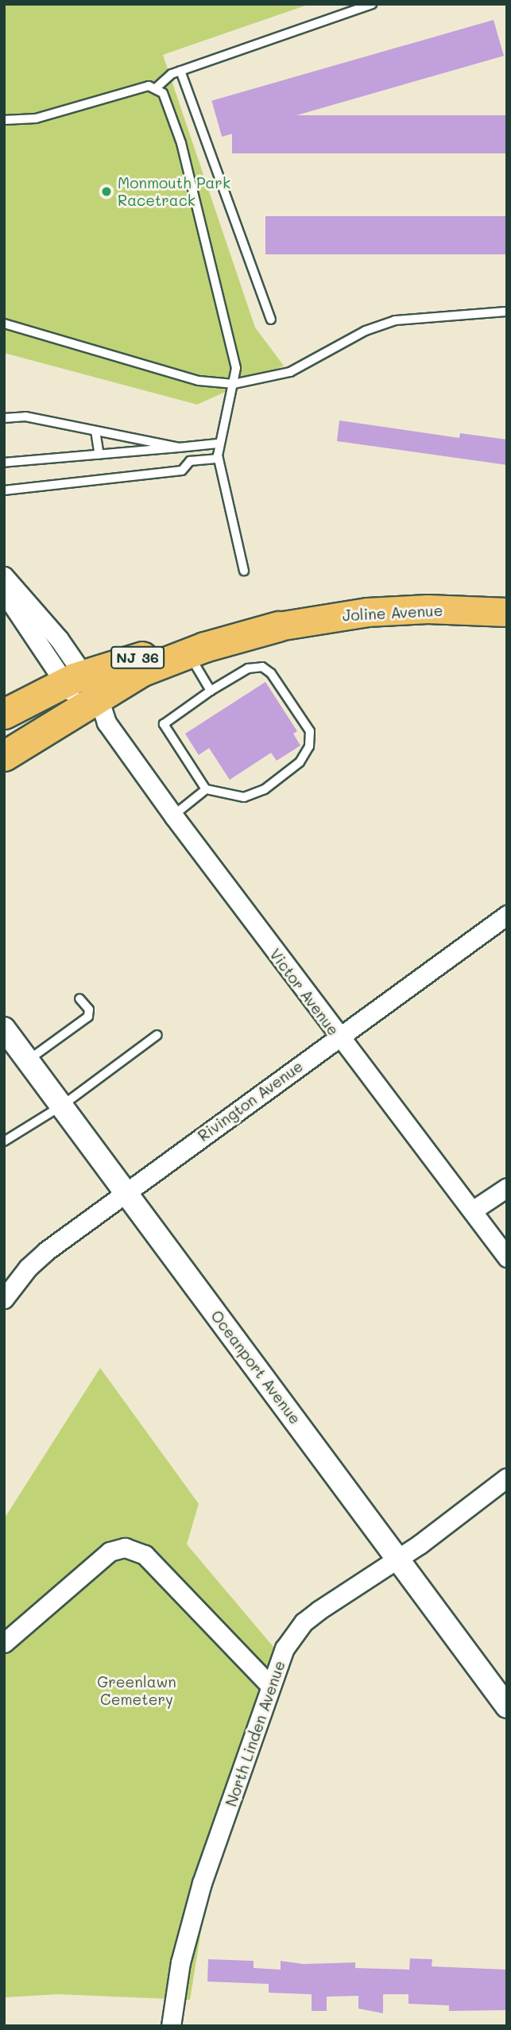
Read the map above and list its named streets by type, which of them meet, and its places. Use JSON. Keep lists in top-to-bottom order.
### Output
{
  "streets": {
    "highway": ["NJ 36"],
    "main road": ["Joline Avenue"],
    "street": [
      "Victor Avenue",
      "Rivington Avenue",
      "Oceanport Avenue",
      "North Linden Avenue"
    ]
  },
  "crossings": [
    ["Joline Avenue", "NJ 36"],
    ["NJ 36", "Victor Avenue"],
    ["Victor Avenue", "Rivington Avenue"],
    ["Rivington Avenue", "Oceanport Avenue"],
    ["Oceanport Avenue", "North Linden Avenue"]
  ],
  "parks": ["Greenlawn Cemetery"],
  "places": ["Monmouth Park Racetrack"]
}
